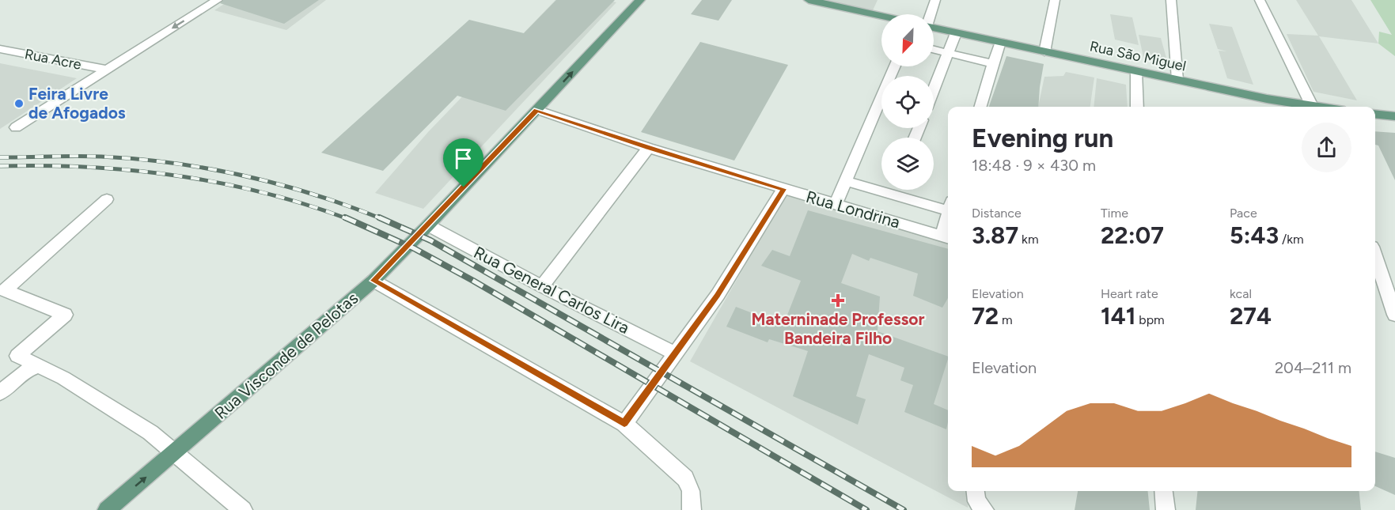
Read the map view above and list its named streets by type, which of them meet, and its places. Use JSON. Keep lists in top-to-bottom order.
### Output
{
  "streets": {
    "main road": ["Rua São Miguel", "Rua Visconde de Pelotas"],
    "street": ["Rua Acre", "Rua Londrina", "Rua General Carlos Lira"]
  },
  "crossings": [
    ["Rua Londrina", "Rua Visconde de Pelotas"],
    ["Rua General Carlos Lira", "Rua Visconde de Pelotas"]
  ],
  "places": {
    "other": ["Feira Livre de Afogados"],
    "health": ["Materninade Professor Bandeira Filho"]
  },
  "north": "bottom left",
  "page": {
    "heading": ["Evening run", "18:48 · 9 × 430 m"],
    "stats": [
      ["Distance", "3.87 km"],
      ["Time", "22:07"],
      ["Pace", "5:43 /km"],
      ["Elevation", "72 m"],
      ["Heart rate", "141 bpm"],
      ["kcal", "274"]
    ],
    "chart": ["Elevation", "204–211 m"]
  }
}
